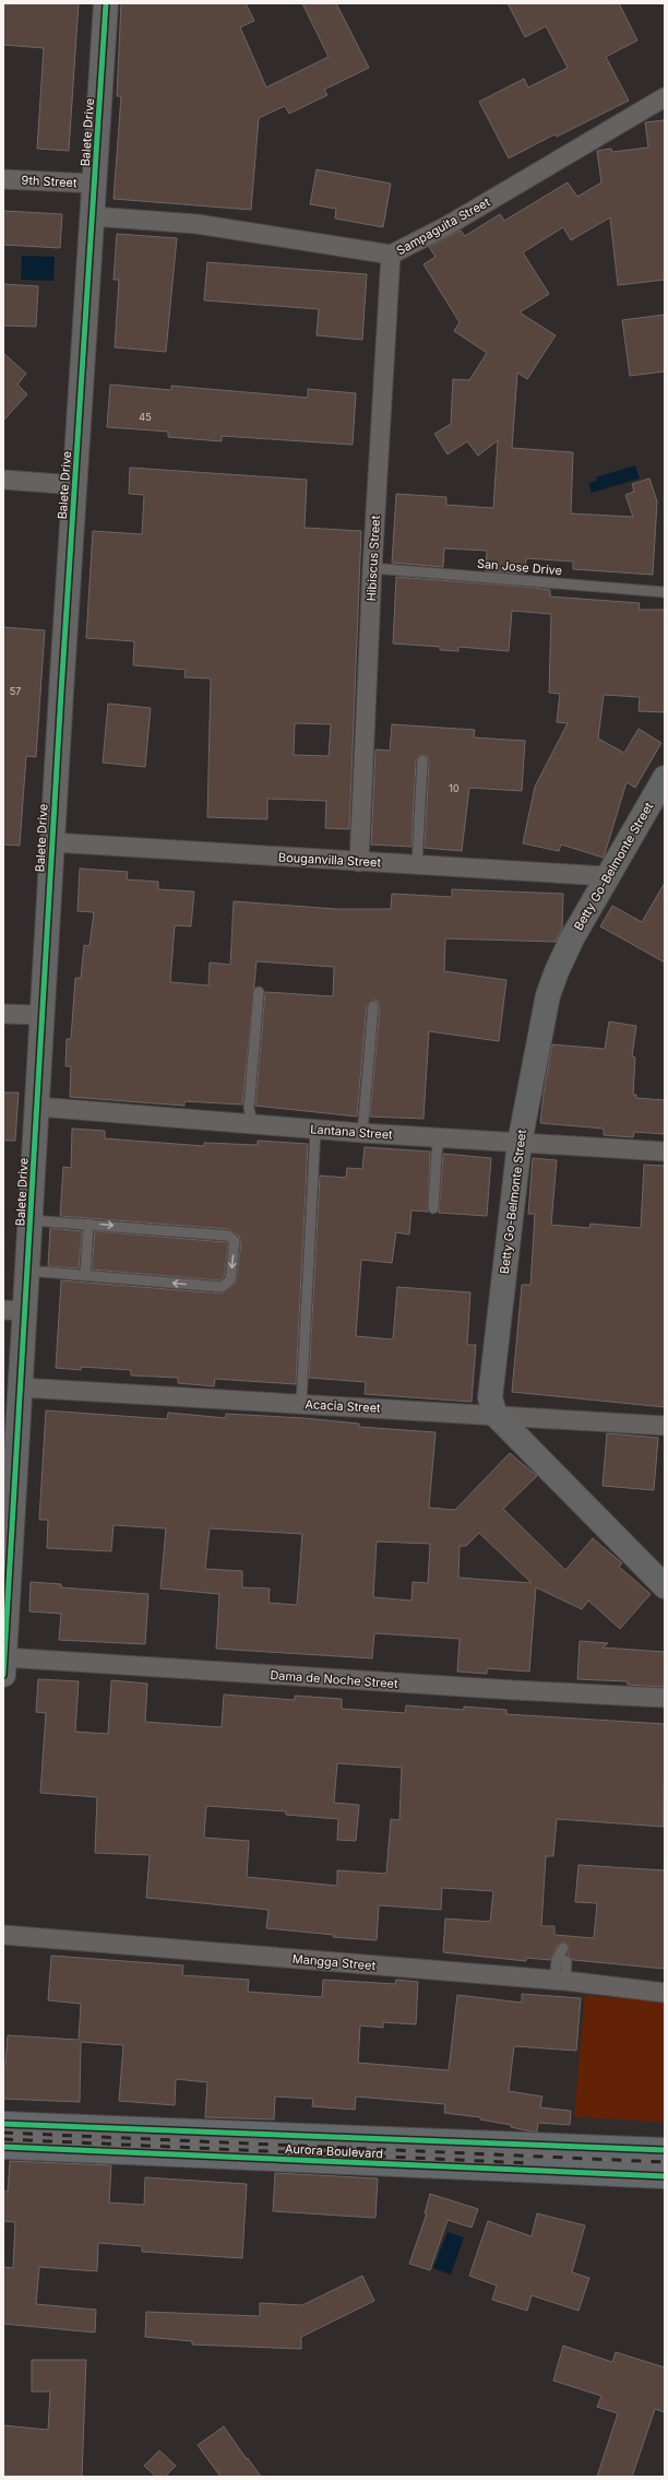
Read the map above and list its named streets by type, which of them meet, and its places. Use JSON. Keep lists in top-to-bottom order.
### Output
{
  "streets": {
    "main road": ["Aurora Boulevard"],
    "street": [
      "Balete Drive",
      "9th Street",
      "Sampaguita Street",
      "Hibiscus Street",
      "Bouganvilla Street",
      "Betty Go-Belmonte Street",
      "Lantana Street",
      "Acacia Street",
      "Dama de Noche Street",
      "Mangga Street"
    ],
    "lane": ["San Jose Drive"]
  },
  "crossings": [
    ["Balete Drive", "9th Street"],
    ["Balete Drive", "Sampaguita Street"],
    ["Balete Drive", "Bouganvilla Street"],
    ["Balete Drive", "Lantana Street"],
    ["Balete Drive", "Acacia Street"],
    ["Balete Drive", "Dama de Noche Street"],
    ["Sampaguita Street", "Hibiscus Street"],
    ["Hibiscus Street", "San Jose Drive"],
    ["Hibiscus Street", "Bouganvilla Street"],
    ["Bouganvilla Street", "Betty Go-Belmonte Street"],
    ["Betty Go-Belmonte Street", "Lantana Street"],
    ["Betty Go-Belmonte Street", "Acacia Street"]
  ],
  "house_numbers": ["45", "57", "10"]
}
